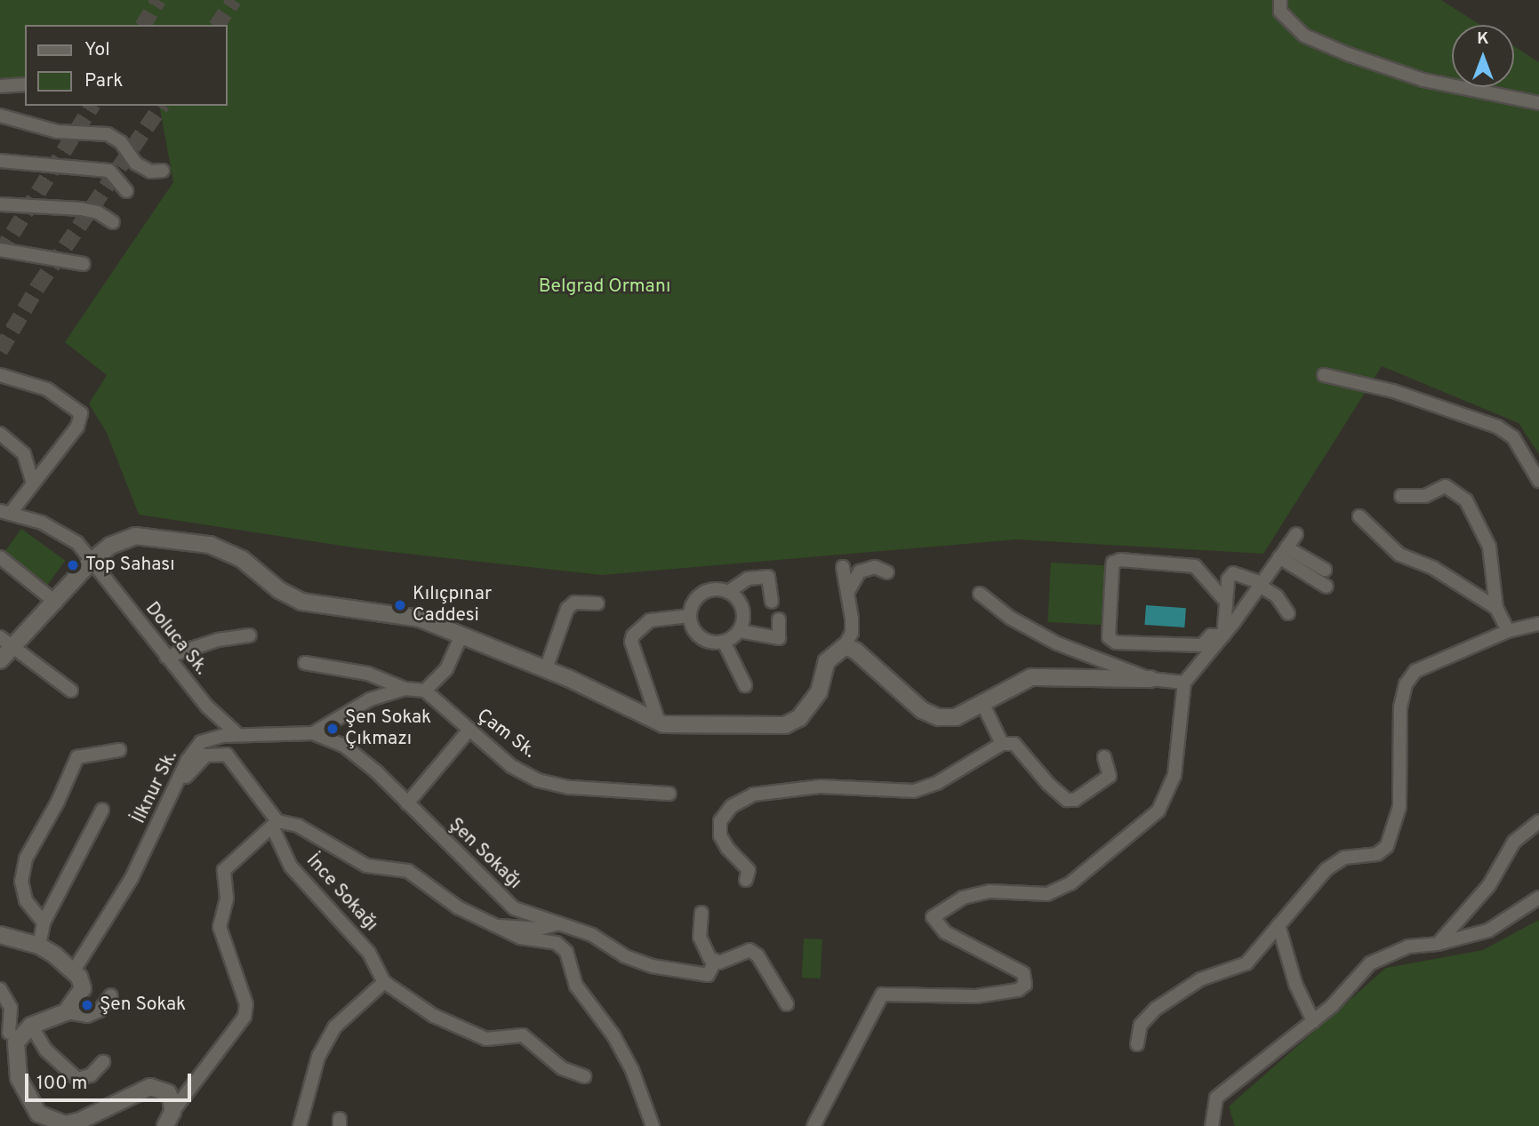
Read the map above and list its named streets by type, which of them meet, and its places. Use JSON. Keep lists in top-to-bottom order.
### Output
{
  "streets": {
    "street": [
      "Doluca Sk.",
      "Çam Sk.",
      "İlknur Sk.",
      "Şen Sokağı",
      "İnce Sokağı"
    ]
  },
  "crossings": [
    ["Doluca Sk.", "İlknur Sk."],
    ["İlknur Sk.", "Şen Sokağı"],
    ["İlknur Sk.", "İnce Sokağı"]
  ],
  "parks": ["Belgrad Ormanı"],
  "places": [
    "Top Sahası",
    "Kılıçpınar Caddesi",
    "Şen Sokak Çıkmazı",
    "Şen Sokak"
  ],
  "legend": ["Yol", "Park"],
  "scale_bar": "100 m",
  "north": "top"
}
